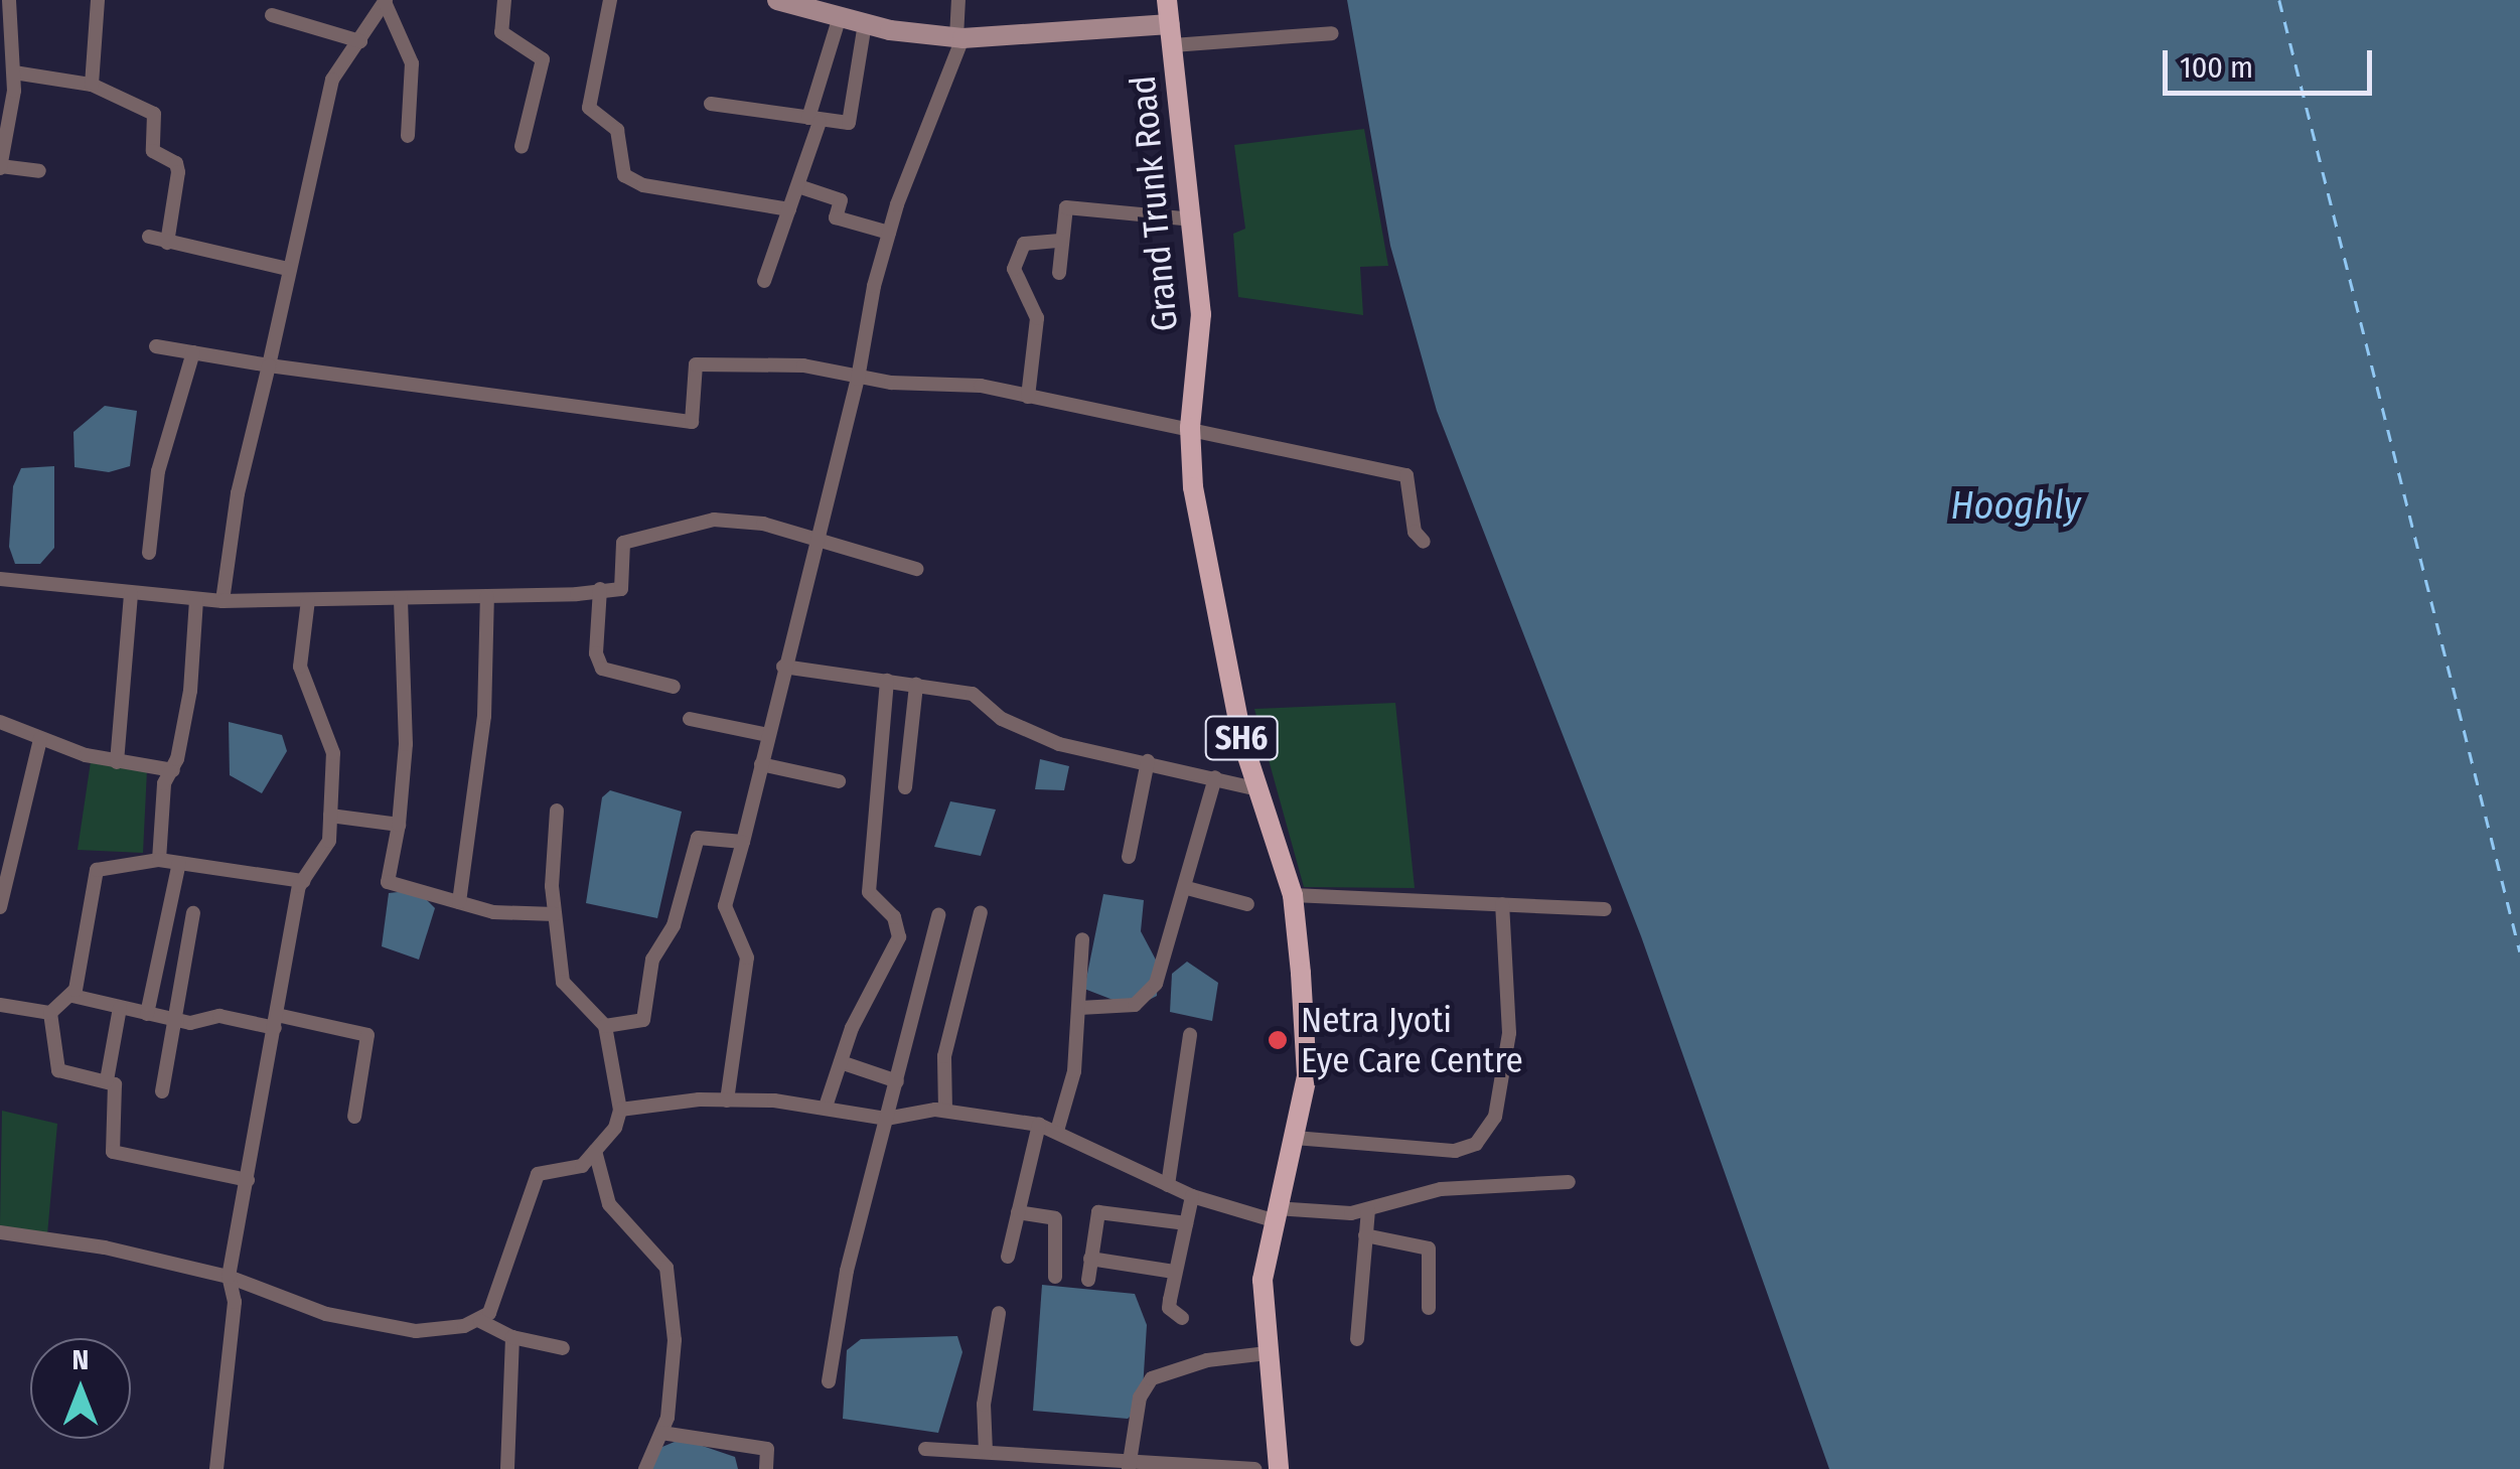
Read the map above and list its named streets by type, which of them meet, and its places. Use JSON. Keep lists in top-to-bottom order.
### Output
{
  "streets": {
    "main road": ["Grand Trunk Road", "SH6"]
  },
  "water": ["Hooghly"],
  "places": ["Netra Jyoti Eye Care Centre"],
  "scale_bar": "100 m",
  "north": "top"
}
